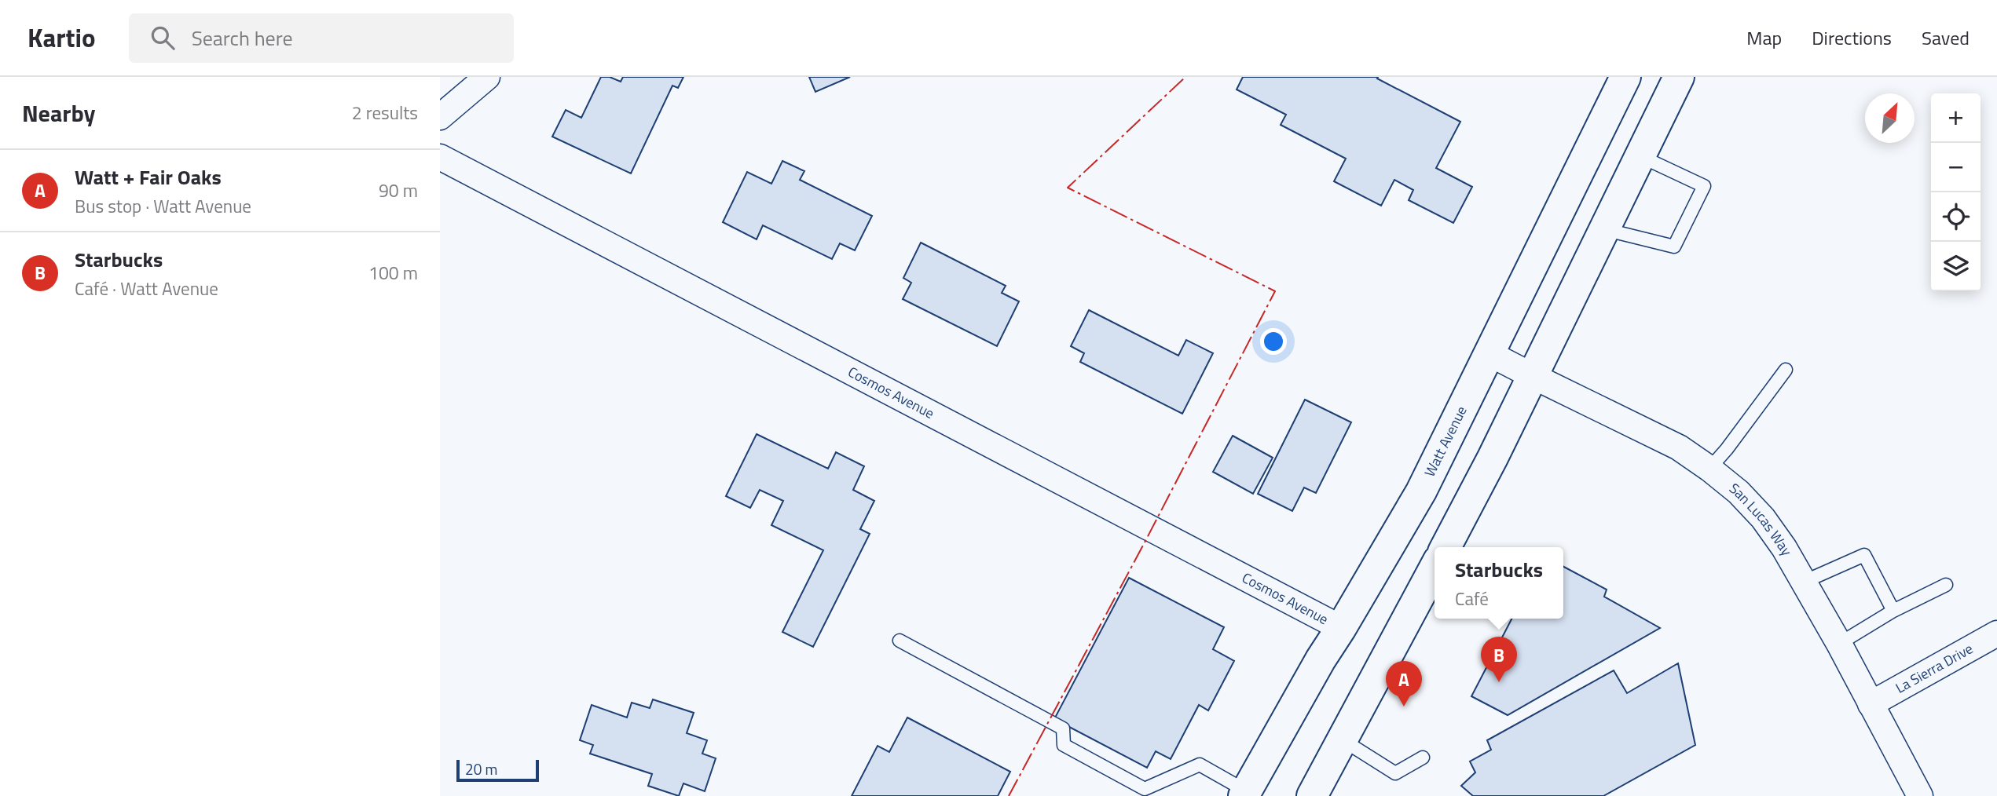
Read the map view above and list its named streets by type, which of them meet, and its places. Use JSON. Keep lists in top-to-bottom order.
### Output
{
  "streets": {
    "main road": ["Watt Avenue"],
    "street": ["Cosmos Avenue", "San Lucas Way", "La Sierra Drive"]
  },
  "crossings": [
    ["Cosmos Avenue", "Watt Avenue"],
    ["Watt Avenue", "San Lucas Way"],
    ["San Lucas Way", "La Sierra Drive"]
  ],
  "scale_bar": "20 m",
  "north": "top right",
  "page": {
    "header": "Kartio",
    "search": "Search here",
    "nav": ["Map", "Directions", "Saved"],
    "heading": ["Nearby", "2 results"],
    "map_buttons": ["+", "−"],
    "list": [
      {
        "mark": "A",
        "name": "Watt + Fair Oaks",
        "note": "Bus stop · Watt Avenue",
        "value": "90 m"
      },
      {
        "mark": "B",
        "name": "Starbucks",
        "note": "Café · Watt Avenue",
        "value": "100 m"
      }
    ],
    "popup": ["Starbucks", "Café"],
    "pins": ["B", "A"],
    "scale": "20 m"
  }
}
